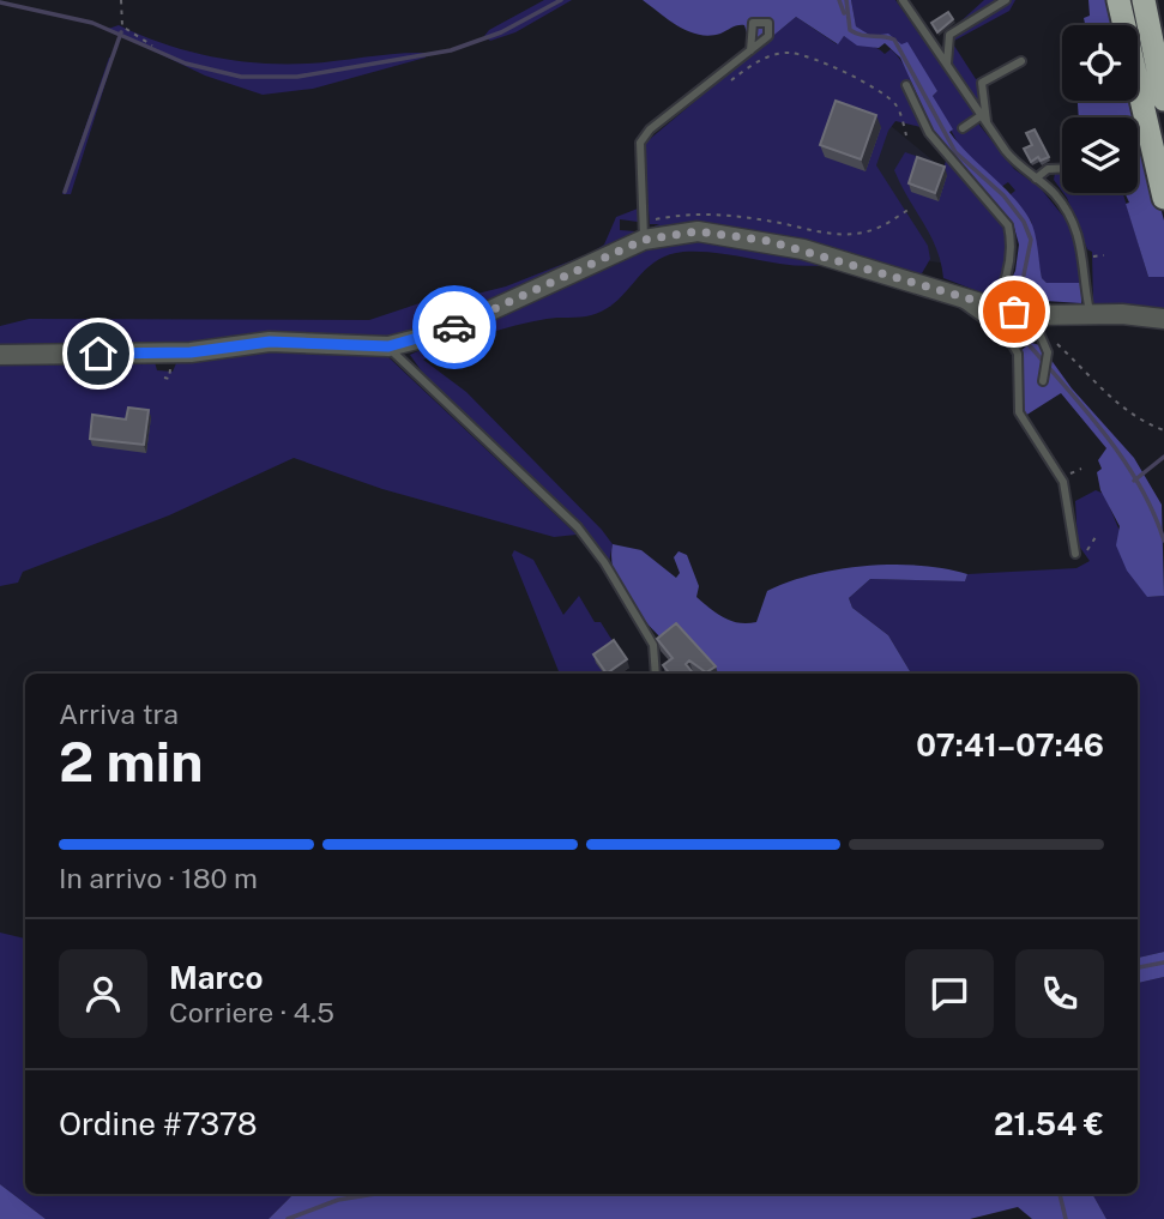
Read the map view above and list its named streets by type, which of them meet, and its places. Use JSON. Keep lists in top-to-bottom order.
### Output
{
  "page": {
    "heading": ["2 min", "Arriva tra", "07:41–07:46"],
    "panel": [
      "Marco",
      "Corriere · 4.5",
      "Ordine #7378",
      "21.54 €"
    ],
    "bar": "In arrivo · 180 m"
  }
}
